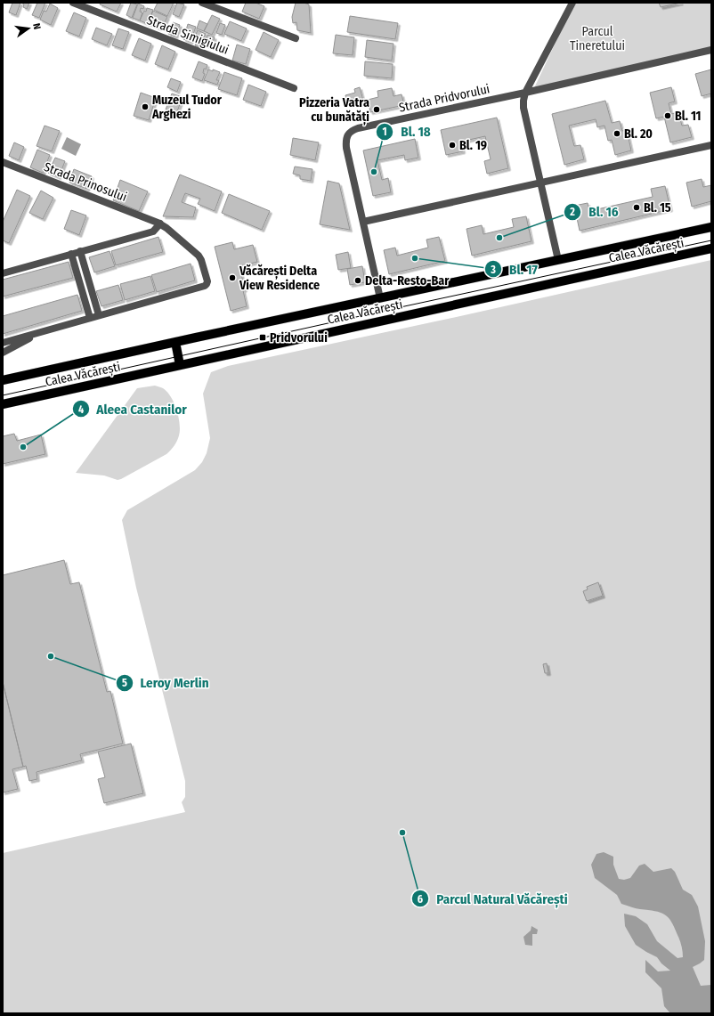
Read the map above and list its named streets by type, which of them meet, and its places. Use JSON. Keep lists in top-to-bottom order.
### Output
{
  "streets": {
    "main road": ["Calea Văcărești"],
    "street": ["Strada Simigiului", "Strada Pridvorului", "Strada Prinosului"]
  },
  "crossings": [
    ["Strada Pridvorului", "Calea Văcărești"]
  ],
  "parks": ["Parcul Tineretului"],
  "places": {
    "other": [
      "Muzeul Tudor Arghezi",
      "Pizzeria Vatra cu bunătăți",
      "Bl. 11",
      "Bl. 20",
      "Bl. 19",
      "Bl. 18",
      "Bl. 15",
      "Bl. 16",
      "Bl. 17",
      "Văcărești Delta View Residence",
      "Delta-Resto-Bar",
      "Aleea Castanilor",
      "Leroy Merlin",
      "Parcul Natural Văcărești"
    ],
    "transit": ["Pridvorului"]
  },
  "north": "right"
}
